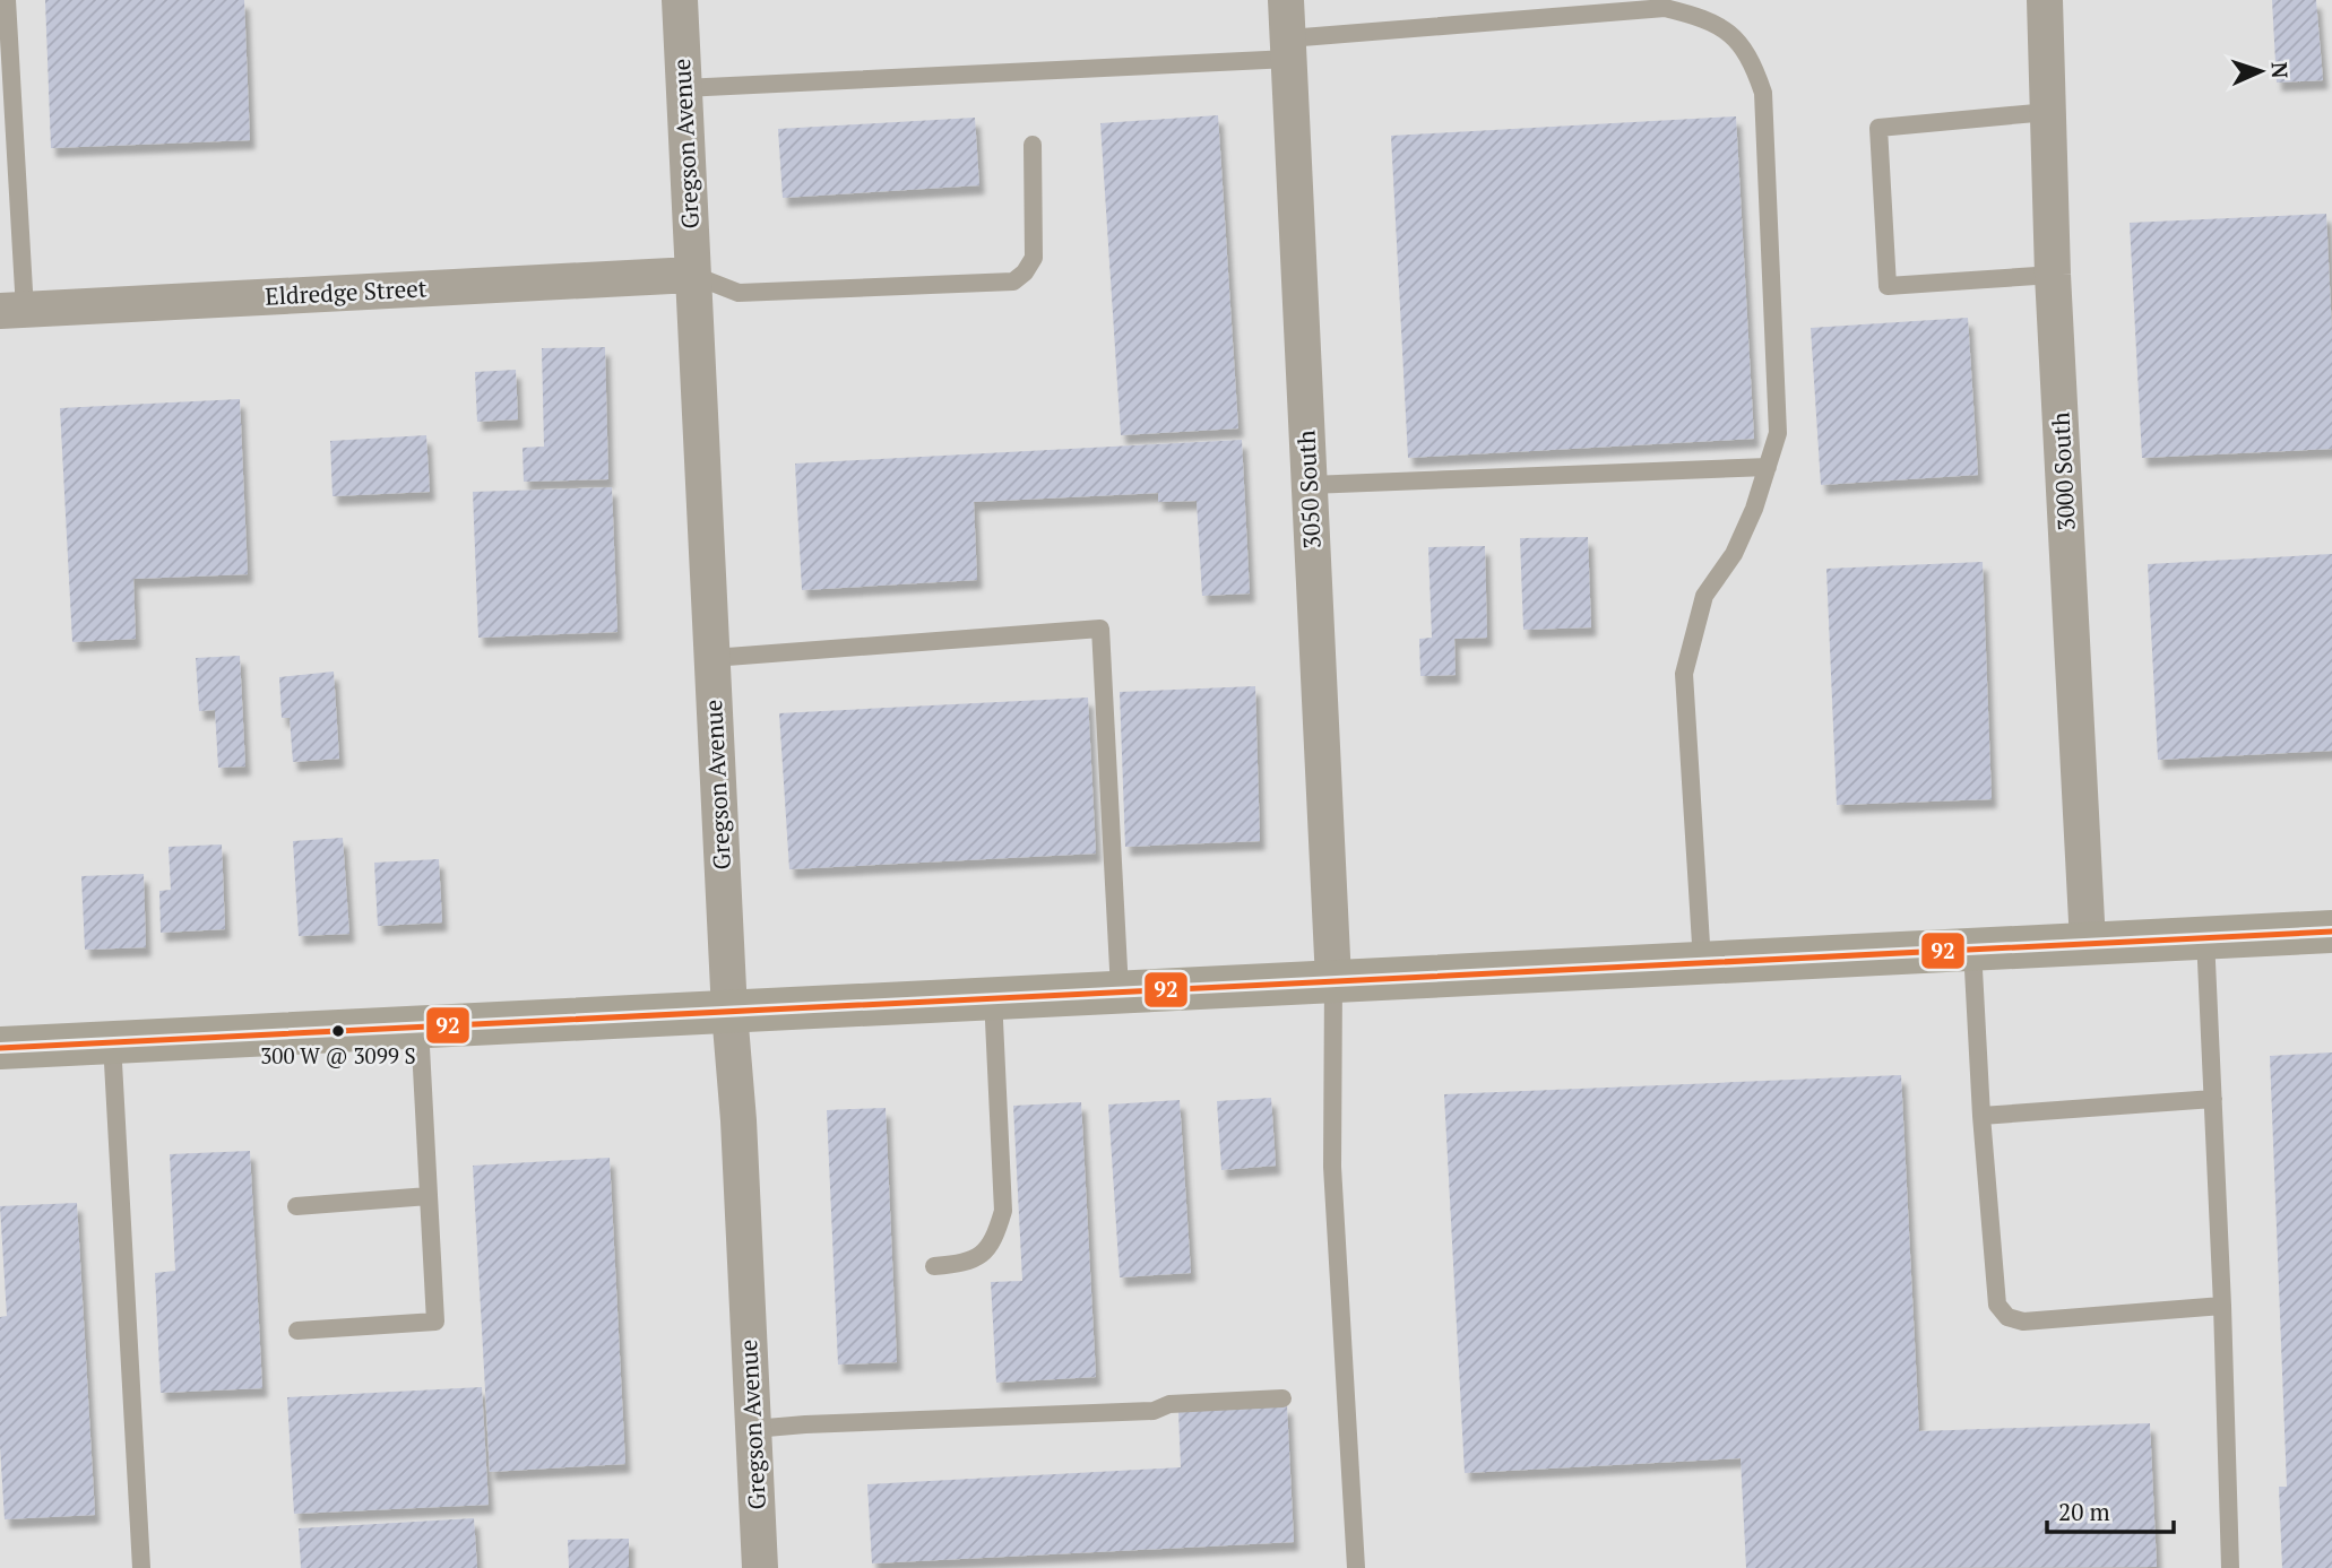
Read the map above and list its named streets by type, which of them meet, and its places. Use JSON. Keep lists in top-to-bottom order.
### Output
{
  "streets": {
    "street": [
      "Gregson Avenue",
      "Eldredge Street",
      "3000 South",
      "3050 South"
    ]
  },
  "crossings": [
    ["Gregson Avenue", "Eldredge Street"]
  ],
  "places": ["300 W @ 3099 S"],
  "lines": ["transit line 92"],
  "scale_bar": "20 m",
  "north": "right"
}
